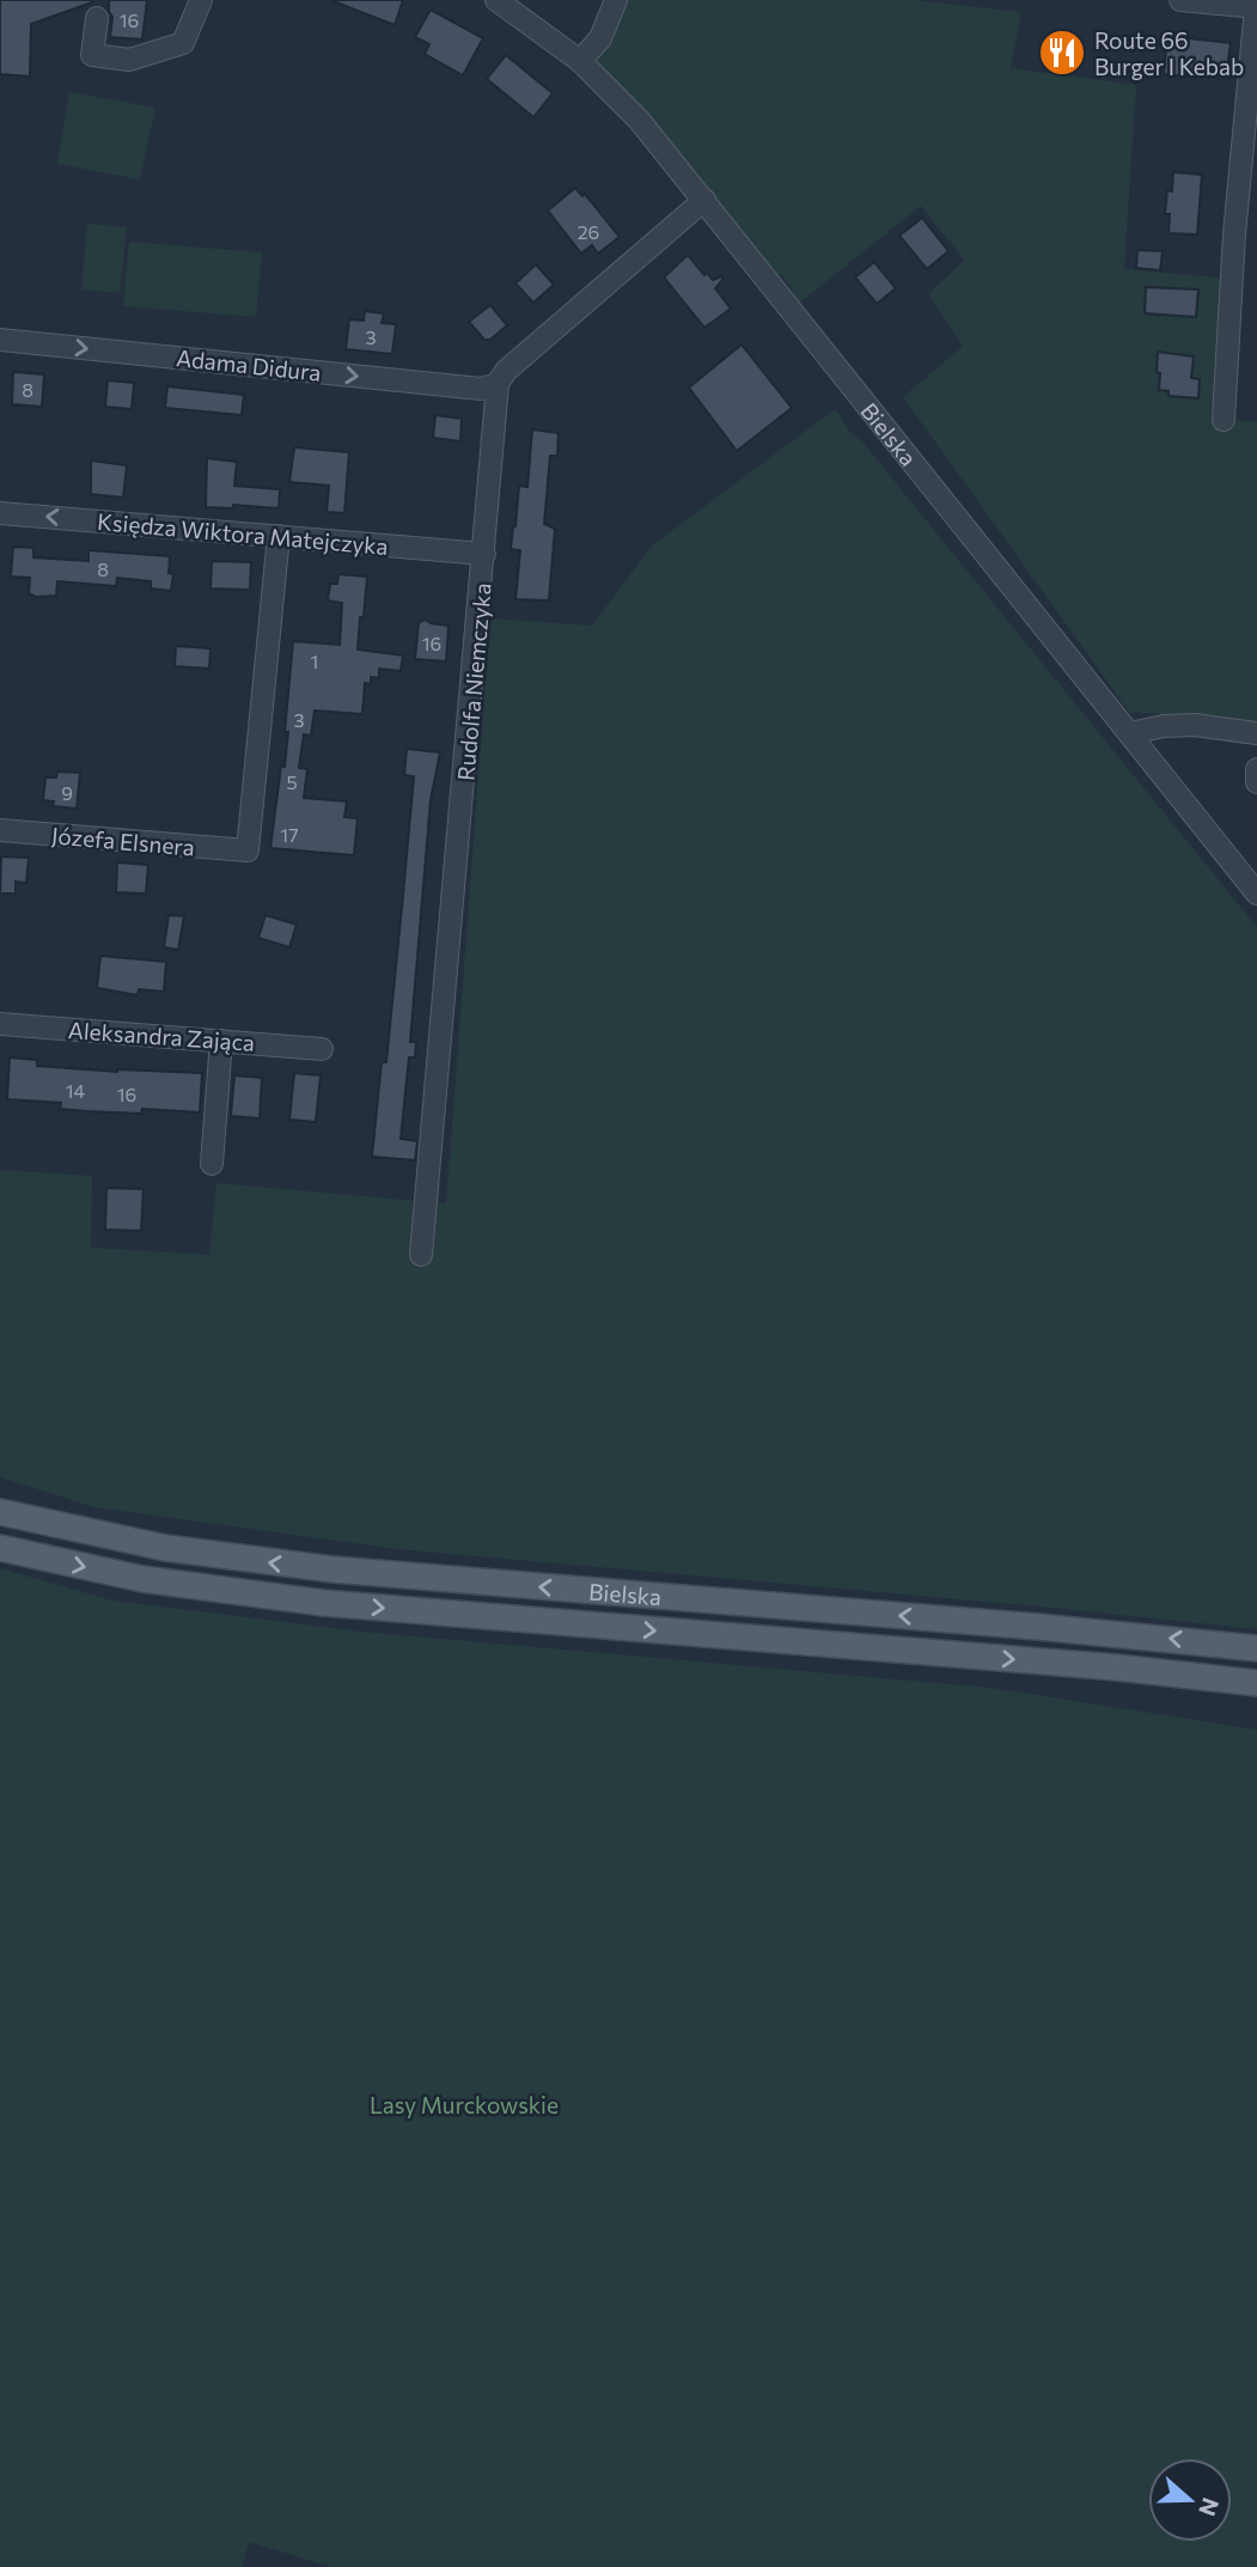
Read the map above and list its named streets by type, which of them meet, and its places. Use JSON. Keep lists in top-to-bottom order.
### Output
{
  "streets": {
    "main road": ["Bielska"],
    "street": [
      "Adama Didura",
      "Księdza Wiktora Matejczyka",
      "Rudolfa Niemczyka",
      "Józefa Elsnera",
      "Aleksandra Zająca"
    ]
  },
  "crossings": [
    ["Adama Didura", "Rudolfa Niemczyka"],
    ["Księdza Wiktora Matejczyka", "Rudolfa Niemczyka"],
    ["Księdza Wiktora Matejczyka", "Józefa Elsnera"]
  ],
  "one_way": ["Adama Didura", "Księdza Wiktora Matejczyka"],
  "parks": ["Lasy Murckowskie"],
  "places": {
    "restaurant": ["Route 66 Burger I Kebab"]
  },
  "house_numbers": [
    "16",
    "26",
    "3",
    "8",
    "8",
    "16",
    "1",
    "3",
    "5",
    "9",
    "17",
    "14",
    "16"
  ],
  "north": "right"
}
